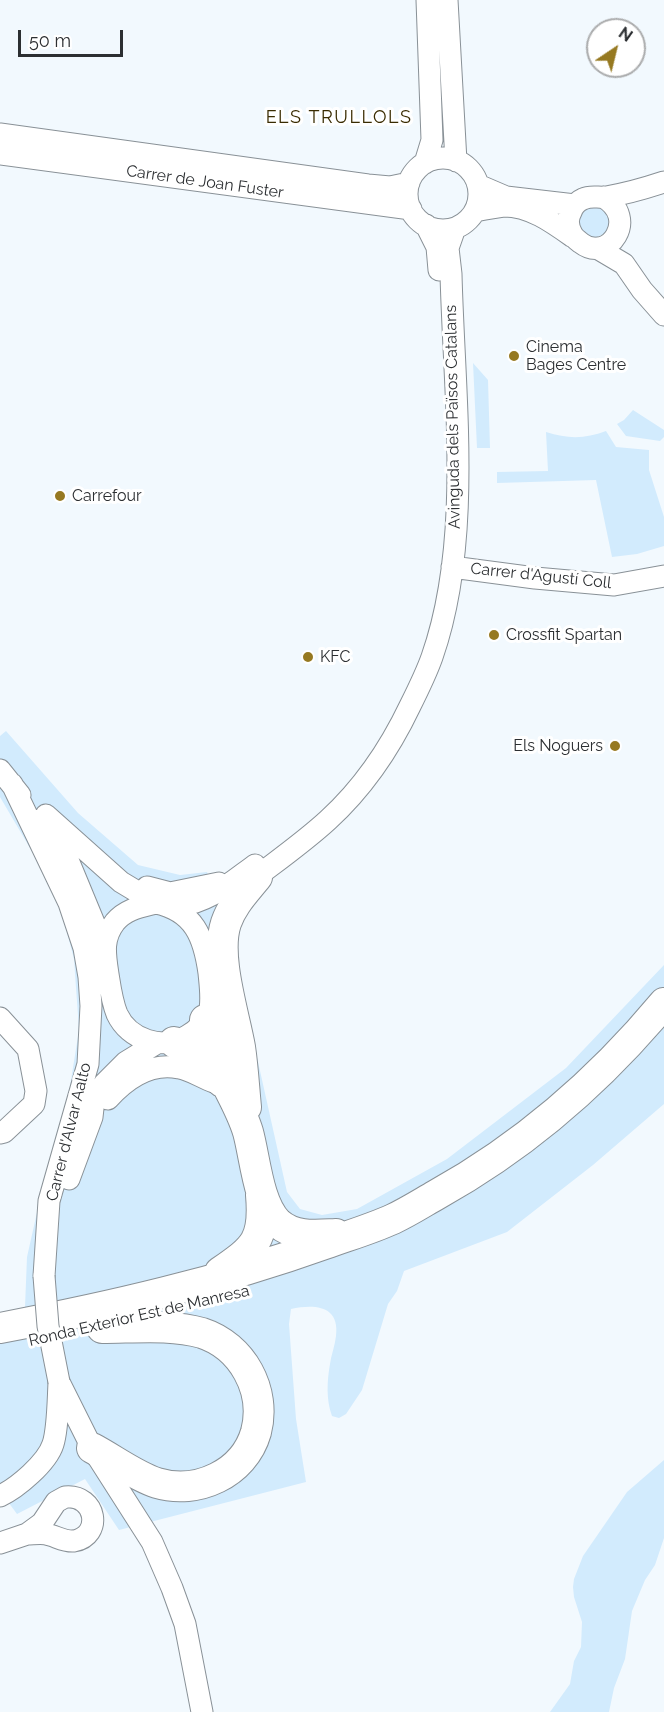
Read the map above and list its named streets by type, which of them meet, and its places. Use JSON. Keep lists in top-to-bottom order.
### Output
{
  "streets": {
    "highway": ["Ronda Exterior Est de Manresa"],
    "street": [
      "Carrer de Joan Fuster",
      "Avinguda dels Països Catalans",
      "Carrer d'Agustí Coll",
      "Carrer d'Alvar Aalto"
    ]
  },
  "crossings": [
    ["Carrer de Joan Fuster", "Avinguda dels Països Catalans"],
    ["Avinguda dels Països Catalans", "Carrer d'Agustí Coll"],
    ["Avinguda dels Països Catalans", "Carrer d'Alvar Aalto"]
  ],
  "districts": ["ELS TRULLOLS"],
  "places": [
    "Cinema Bages Centre",
    "Carrefour",
    "Crossfit Spartan",
    "KFC",
    "Els Noguers"
  ],
  "scale_bar": "50 m",
  "north": "top right"
}
